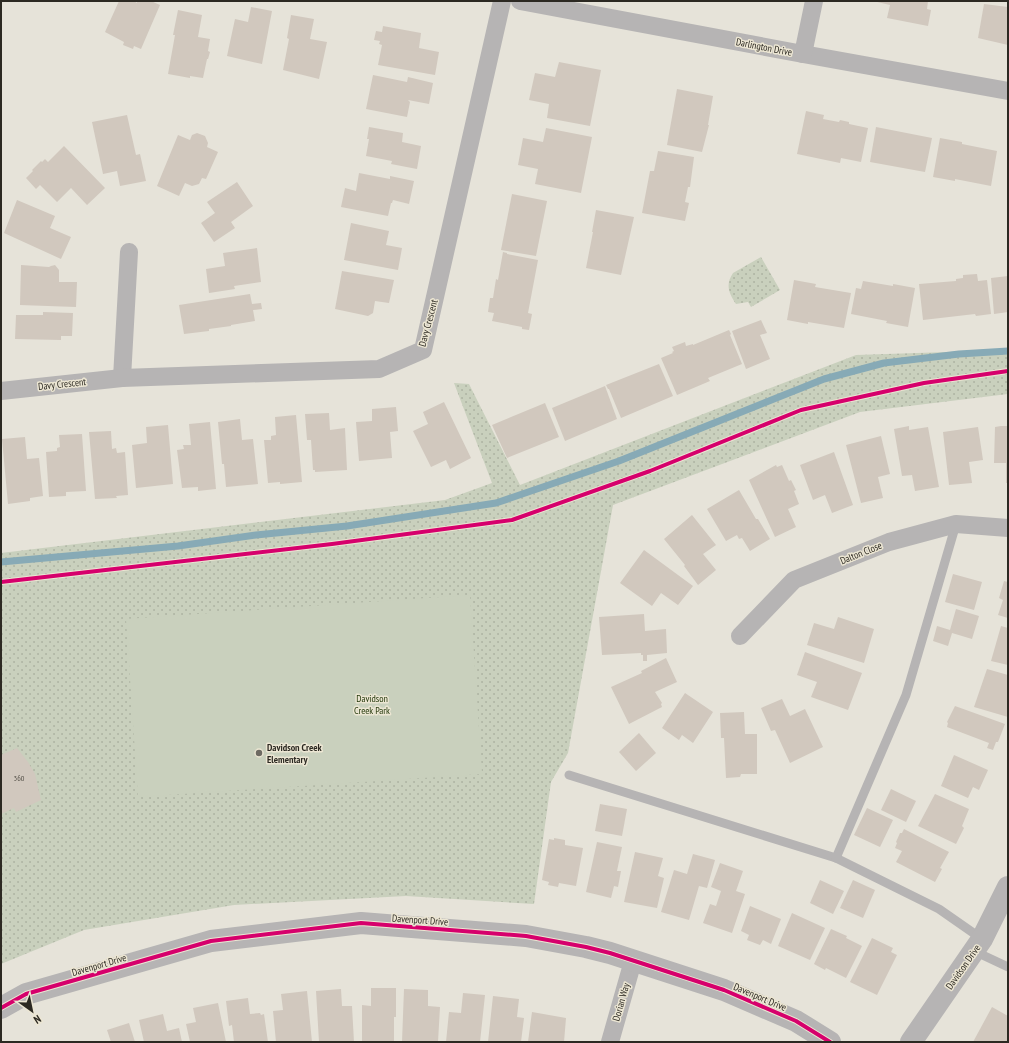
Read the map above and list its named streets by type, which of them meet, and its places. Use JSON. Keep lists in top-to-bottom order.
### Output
{
  "streets": {
    "street": [
      "Darlington Drive",
      "Davy Crescent",
      "Dalton Close",
      "Davenport Drive",
      "Davidson Drive",
      "Dorian Way"
    ]
  },
  "crossings": [
    ["Davenport Drive", "Dorian Way"]
  ],
  "parks": ["Davidson Creek Park"],
  "places": ["Davidson Creek Elementary"],
  "house_numbers": ["360"],
  "north": "bottom right"
}
